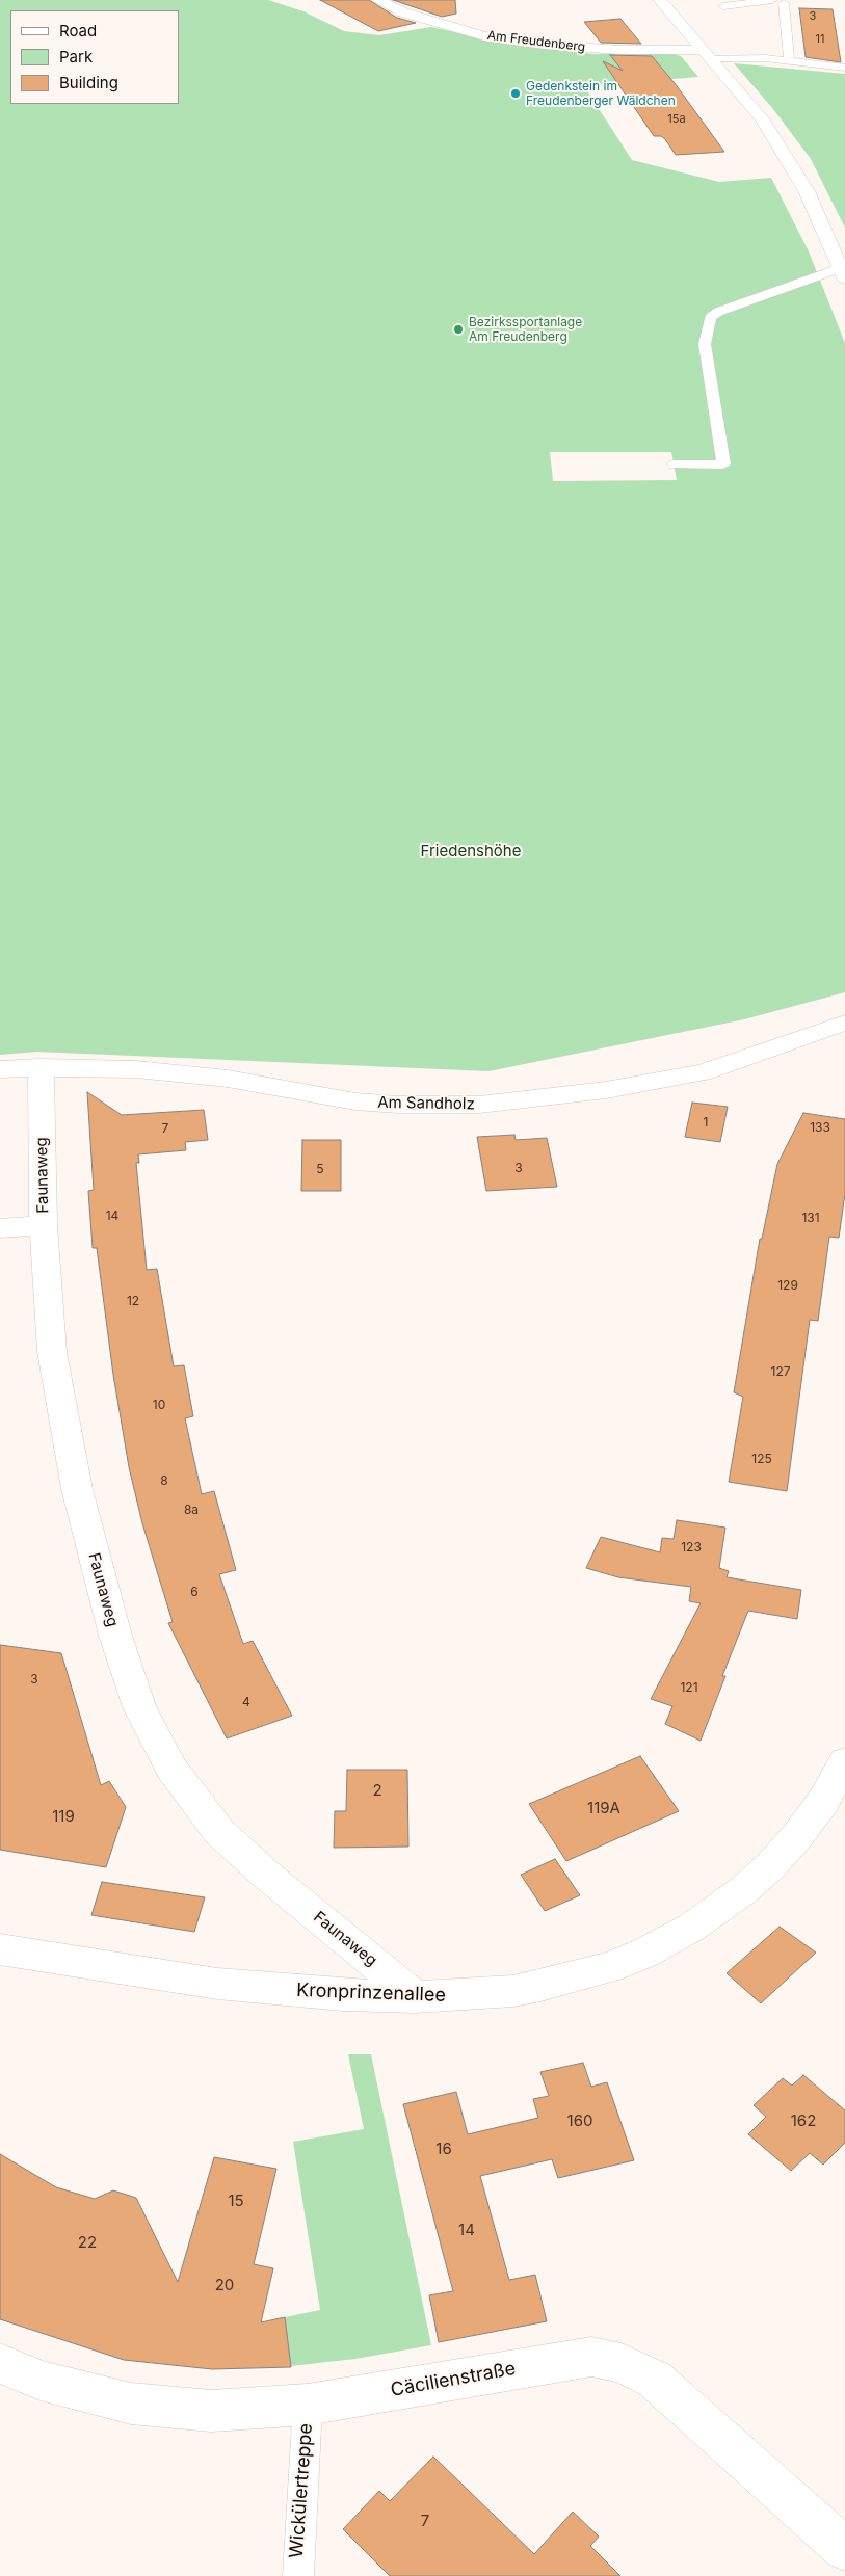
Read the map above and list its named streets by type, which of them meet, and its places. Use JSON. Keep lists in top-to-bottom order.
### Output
{
  "streets": {
    "street": [
      "Am Freudenberg",
      "Am Sandholz",
      "Faunaweg",
      "Kronprinzenallee",
      "Cäcilienstraße"
    ],
    "lane": ["Wickülertreppe"]
  },
  "crossings": [
    ["Am Sandholz", "Faunaweg"],
    ["Faunaweg", "Kronprinzenallee"],
    ["Cäcilienstraße", "Wickülertreppe"]
  ],
  "parks": ["Friedenshöhe"],
  "places": ["Gedenkstein im Freudenberger Wäldchen", "Bezirkssportanlage Am Freudenberg"],
  "house_numbers": [
    "3",
    "11",
    "15a",
    "1",
    "133",
    "7",
    "3",
    "5",
    "14",
    "131",
    "129",
    "12",
    "127",
    "10",
    "125",
    "8",
    "8a",
    "123",
    "6",
    "3",
    "121",
    "4",
    "2",
    "119A",
    "119",
    "160",
    "162",
    "16",
    "15",
    "14",
    "22",
    "20",
    "7"
  ],
  "legend": ["Road", "Park", "Building"]
}
